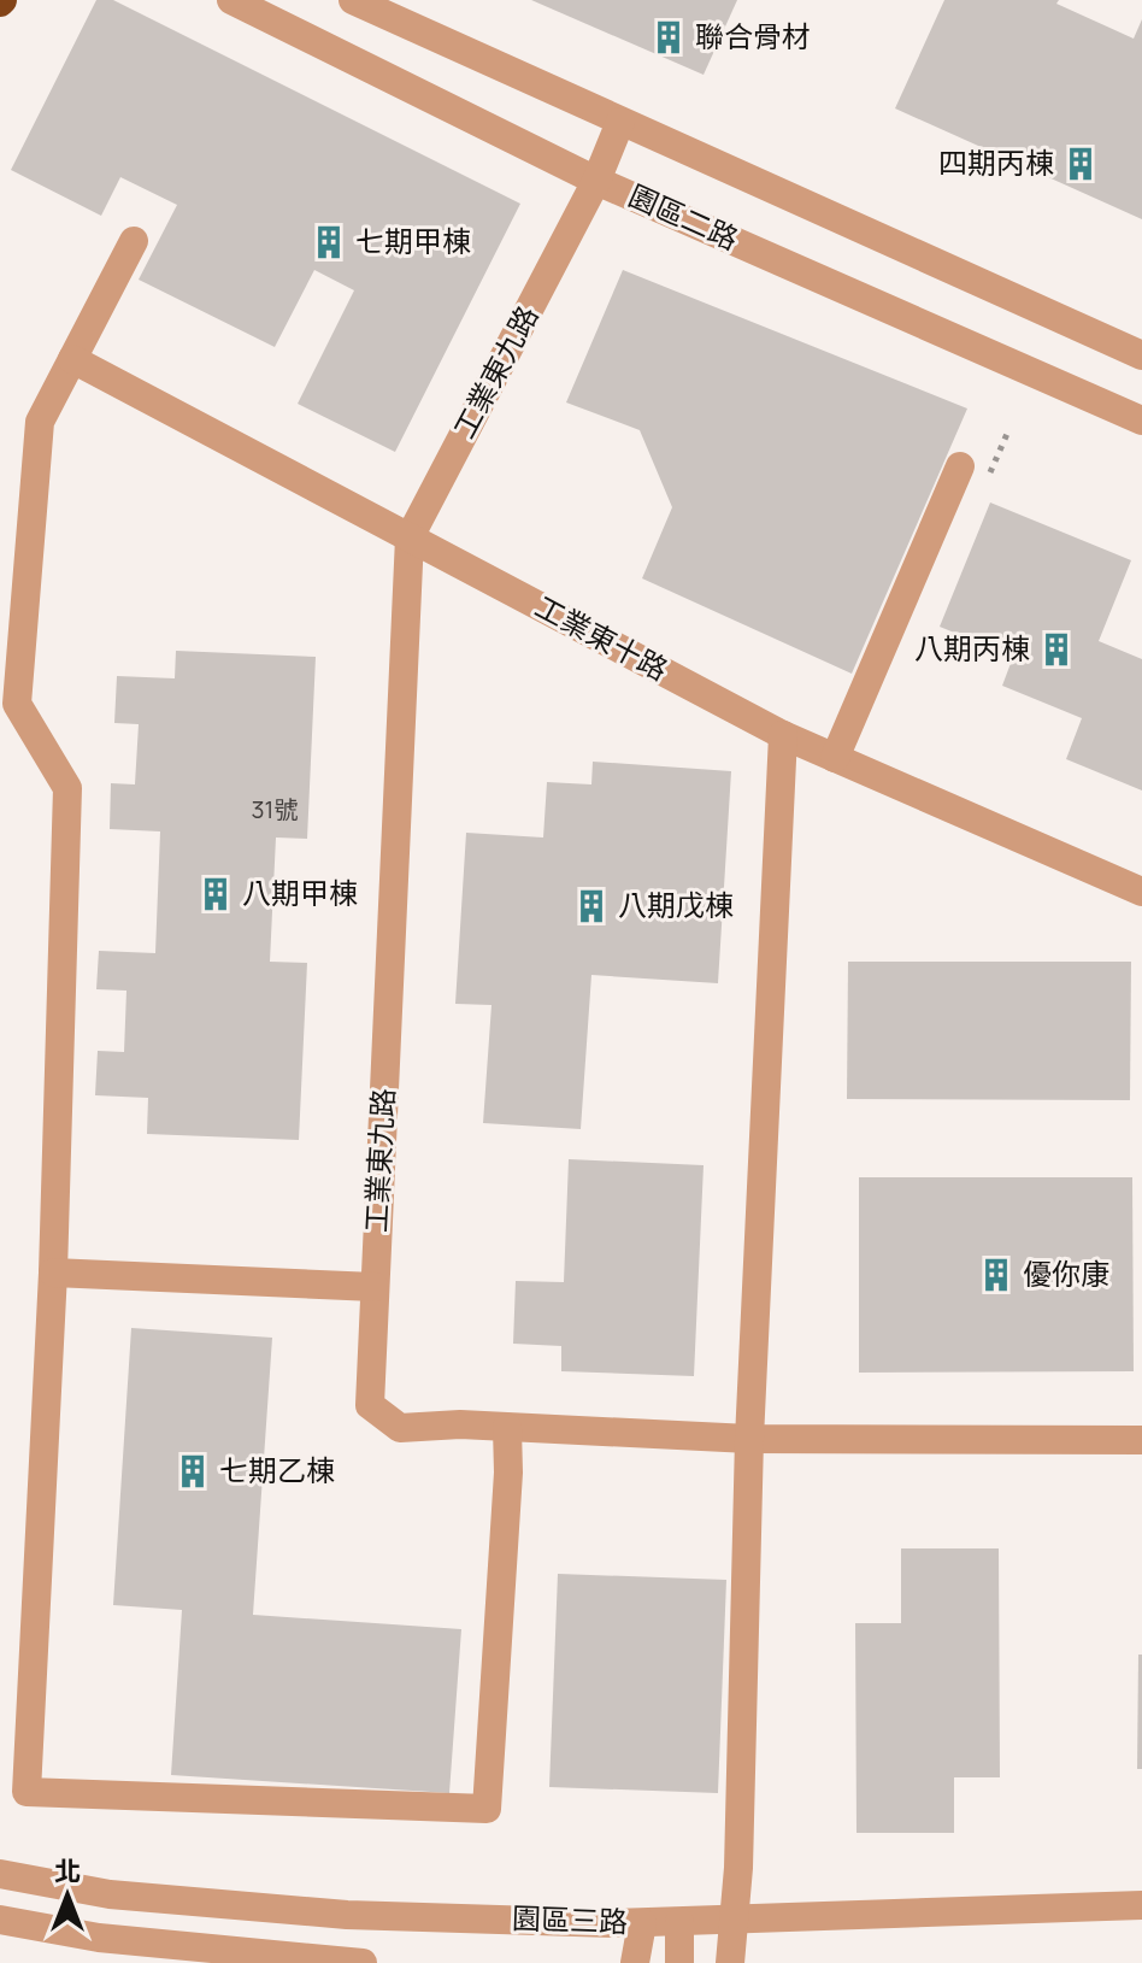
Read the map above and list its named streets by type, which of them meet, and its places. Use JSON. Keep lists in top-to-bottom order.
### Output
{
  "streets": {
    "street": [
      "園區二路",
      "工業東九路",
      "工業東十路",
      "園區三路"
    ]
  },
  "crossings": [
    ["園區二路", "工業東九路"],
    ["工業東九路", "工業東十路"]
  ],
  "places": {
    "building": [
      "聯合骨材",
      "四期丙棟",
      "七期甲棟",
      "八期丙棟",
      "八期甲棟",
      "八期戊棟",
      "優你康",
      "七期乙棟"
    ]
  },
  "house_numbers": ["31號"],
  "north": "top"
}
